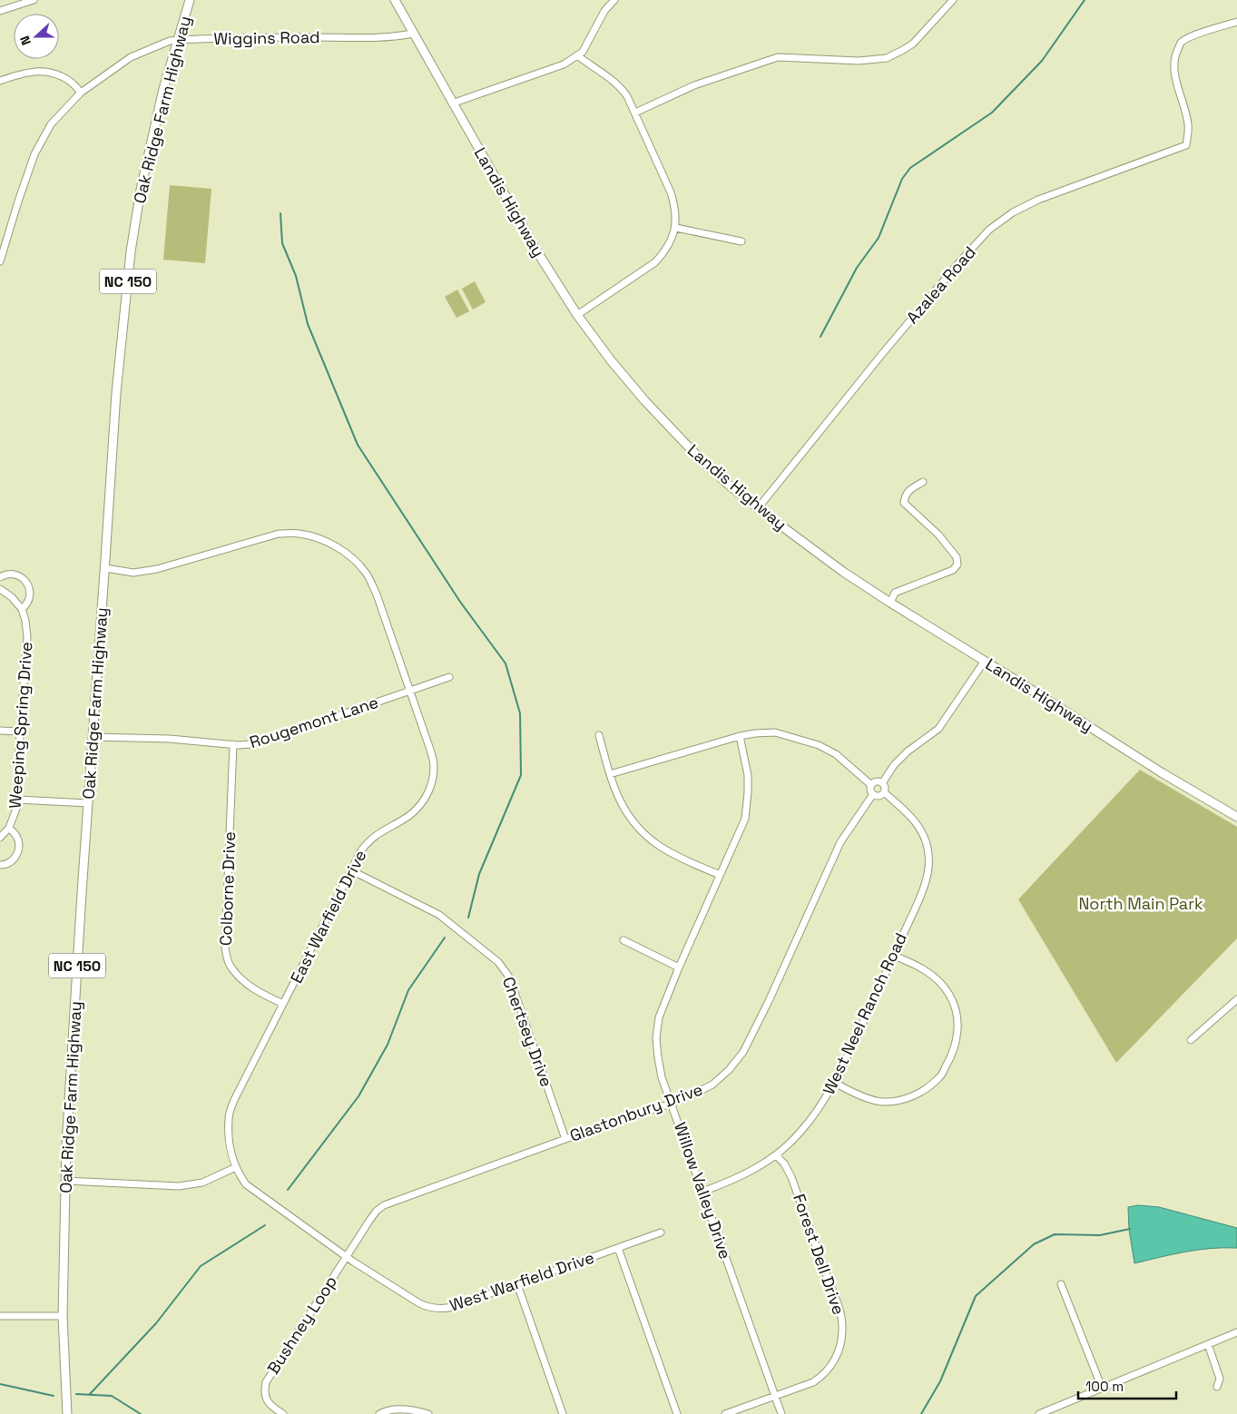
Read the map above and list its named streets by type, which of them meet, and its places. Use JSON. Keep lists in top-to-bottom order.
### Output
{
  "streets": {
    "main road": ["Oak Ridge Farm Highway", "Landis Highway", "NC 150"],
    "street": [
      "Wiggins Road",
      "Azalea Road",
      "Rougemont Lane",
      "Weeping Spring Drive",
      "Colborne Drive",
      "East Warfield Drive",
      "West Neel Ranch Road",
      "Chertsey Drive",
      "Glastonbury Drive",
      "Willow Valley Drive",
      "Forest Dell Drive",
      "West Warfield Drive",
      "Bushney Loop"
    ]
  },
  "crossings": [
    ["Wiggins Road", "Oak Ridge Farm Highway"],
    ["Wiggins Road", "Landis Highway"],
    ["Oak Ridge Farm Highway", "Rougemont Lane"],
    ["Oak Ridge Farm Highway", "East Warfield Drive"],
    ["Landis Highway", "Azalea Road"],
    ["Rougemont Lane", "Colborne Drive"],
    ["Rougemont Lane", "East Warfield Drive"],
    ["Colborne Drive", "East Warfield Drive"],
    ["East Warfield Drive", "Chertsey Drive"],
    ["East Warfield Drive", "West Warfield Drive"],
    ["West Neel Ranch Road", "Glastonbury Drive"],
    ["West Neel Ranch Road", "Willow Valley Drive"],
    ["West Neel Ranch Road", "Forest Dell Drive"],
    ["Chertsey Drive", "Glastonbury Drive"],
    ["Glastonbury Drive", "Willow Valley Drive"],
    ["Glastonbury Drive", "West Warfield Drive"],
    ["Glastonbury Drive", "Bushney Loop"],
    ["Willow Valley Drive", "Forest Dell Drive"],
    ["West Warfield Drive", "Bushney Loop"]
  ],
  "parks": ["North Main Park"],
  "scale_bar": "100 m",
  "north": "left"
}
